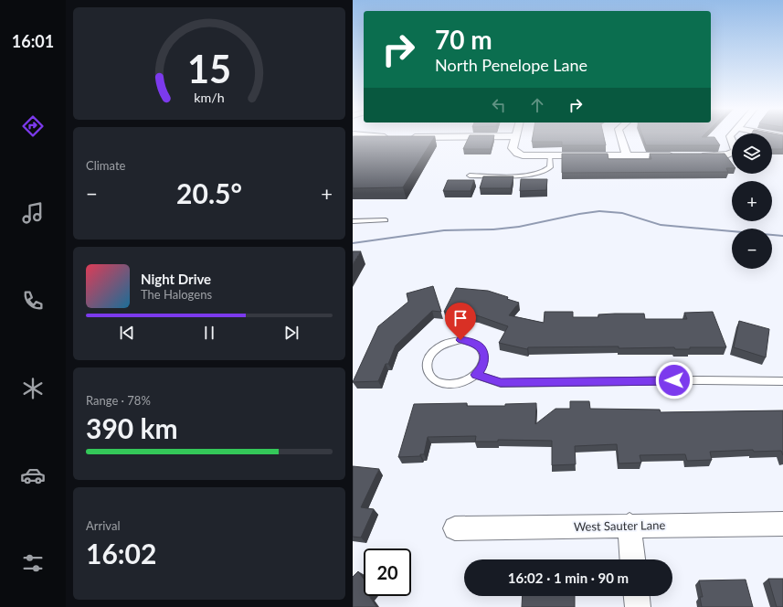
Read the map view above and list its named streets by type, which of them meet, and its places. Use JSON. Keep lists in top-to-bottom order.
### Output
{
  "streets": {
    "street": ["West Sauter Lane"]
  },
  "page": {
    "tabs": "16:01",
    "turn": ["70 m", "North Penelope Lane"],
    "tile": [
      "Climate",
      ["Range · 78%", "390 km"],
      ["Arrival", "16:02"]
    ],
    "map_buttons": ["+", "−"],
    "heat": ["−", "20.5°", "+"],
    "song": ["Night Drive", "The Halogens"],
    "limit": "20",
    "trip": "16:02 · 1 min · 90 m",
    "gauge": ["15", "km/h"]
  }
}
